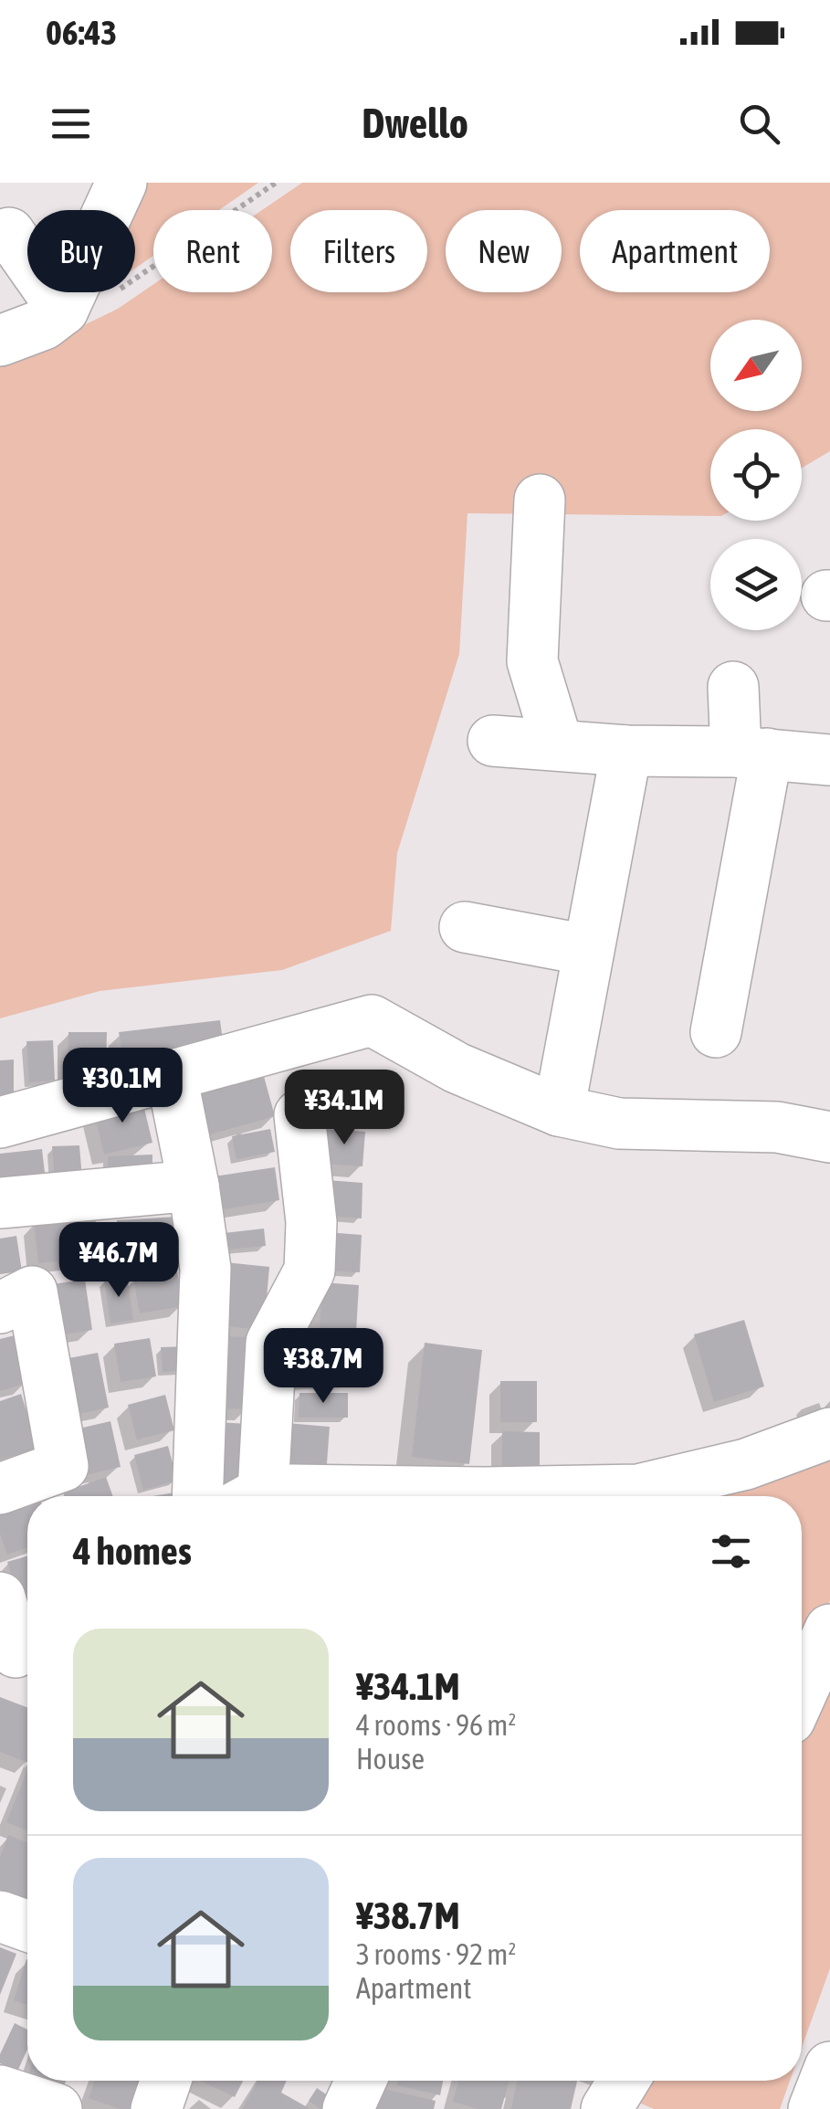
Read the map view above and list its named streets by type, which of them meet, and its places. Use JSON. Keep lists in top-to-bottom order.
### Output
{
  "north": "bottom left",
  "page": {
    "status": "06:43",
    "header": "Dwello",
    "chip": [
      "Buy",
      "Rent",
      "Filters",
      "New",
      "Apartment"
    ],
    "price": [
      "¥30.1M",
      "¥34.1M",
      "¥46.7M",
      "¥38.7M"
    ],
    "heading": "4 homes",
    "list": [
      {
        "name": "¥34.1M",
        "note": "4 rooms · 96 m² · House"
      },
      {
        "name": "¥38.7M",
        "note": "3 rooms · 92 m² · Apartment"
      }
    ]
  }
}
